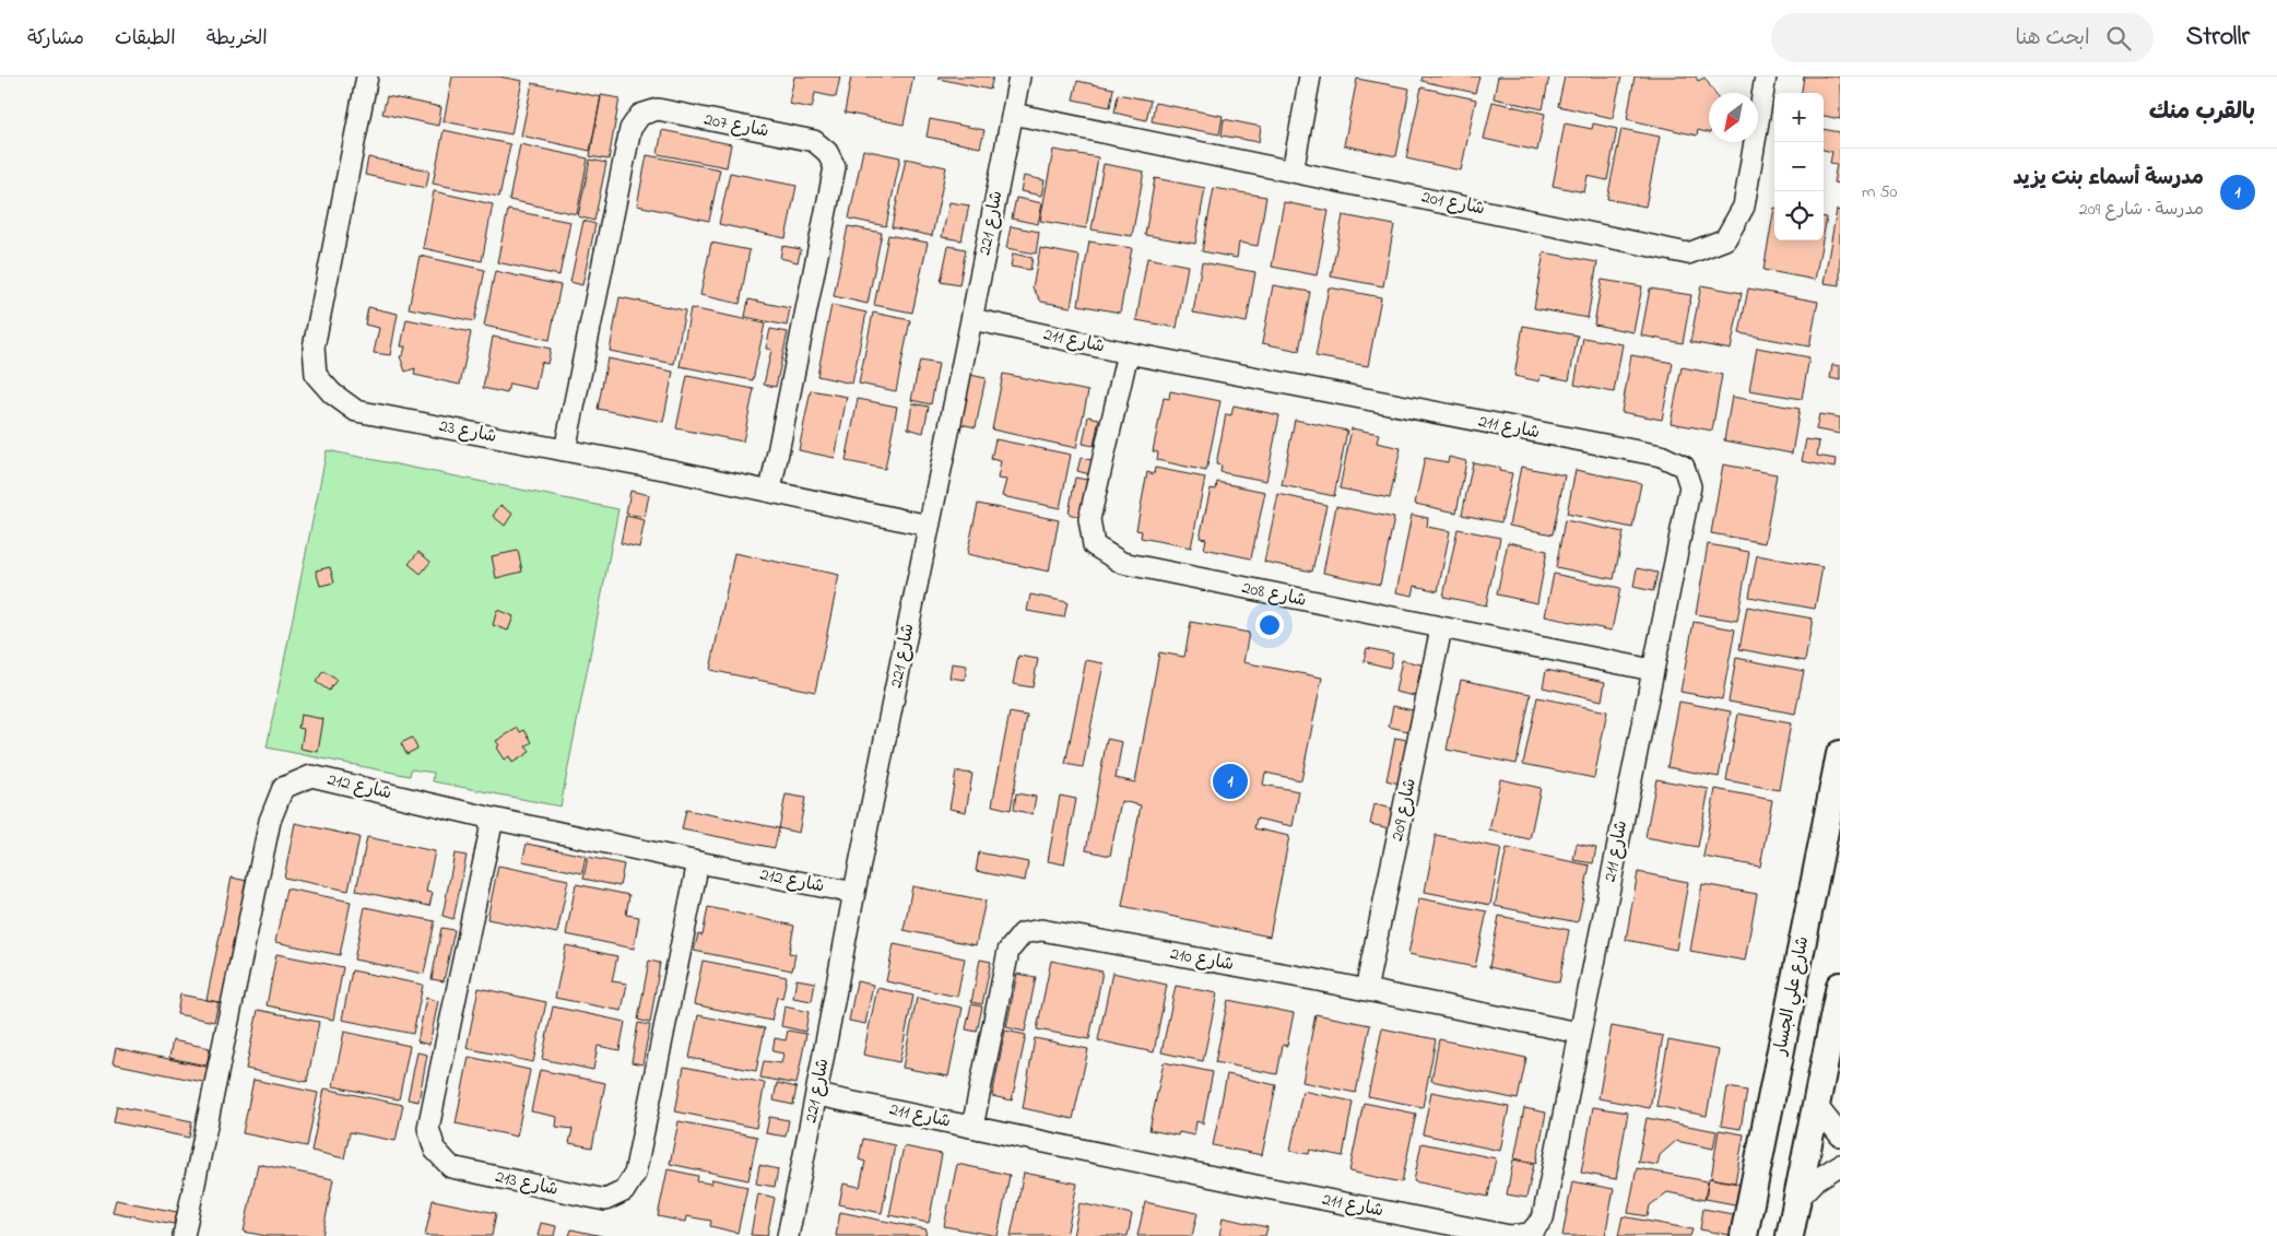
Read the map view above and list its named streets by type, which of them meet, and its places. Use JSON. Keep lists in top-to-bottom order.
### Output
{
  "streets": {
    "street": [
      "شارع 207",
      "شارع 201",
      "شارع 221",
      "شارع 211",
      "شارع 23",
      "شارع 208",
      "شارع 212",
      "شارع 209",
      "شارع 210",
      "شارع علي الجسار",
      "شارع 213"
    ]
  },
  "crossings": [
    ["شارع 207", "شارع 23"],
    ["شارع 201", "شارع 221"],
    ["شارع 221", "شارع 211"],
    ["شارع 221", "شارع 23"],
    ["شارع 221", "شارع 212"],
    ["شارع 211", "شارع 208"],
    ["شارع 211", "شارع 210"],
    ["شارع 208", "شارع 209"],
    ["شارع 212", "شارع 213"],
    ["شارع 209", "شارع 210"]
  ],
  "north": "bottom left",
  "page": {
    "header": "Strollr",
    "search": "ابحث هنا",
    "nav": ["الخريطة", "الطبقات", "مشاركة"],
    "heading": "بالقرب منك",
    "map_buttons": ["+", "−"],
    "list": [
      {
        "mark": "1",
        "name": "مدرسة أسماء بنت يزيد",
        "note": "مدرسة · شارع 209",
        "value": "50 m"
      }
    ],
    "pins": "1"
  }
}
